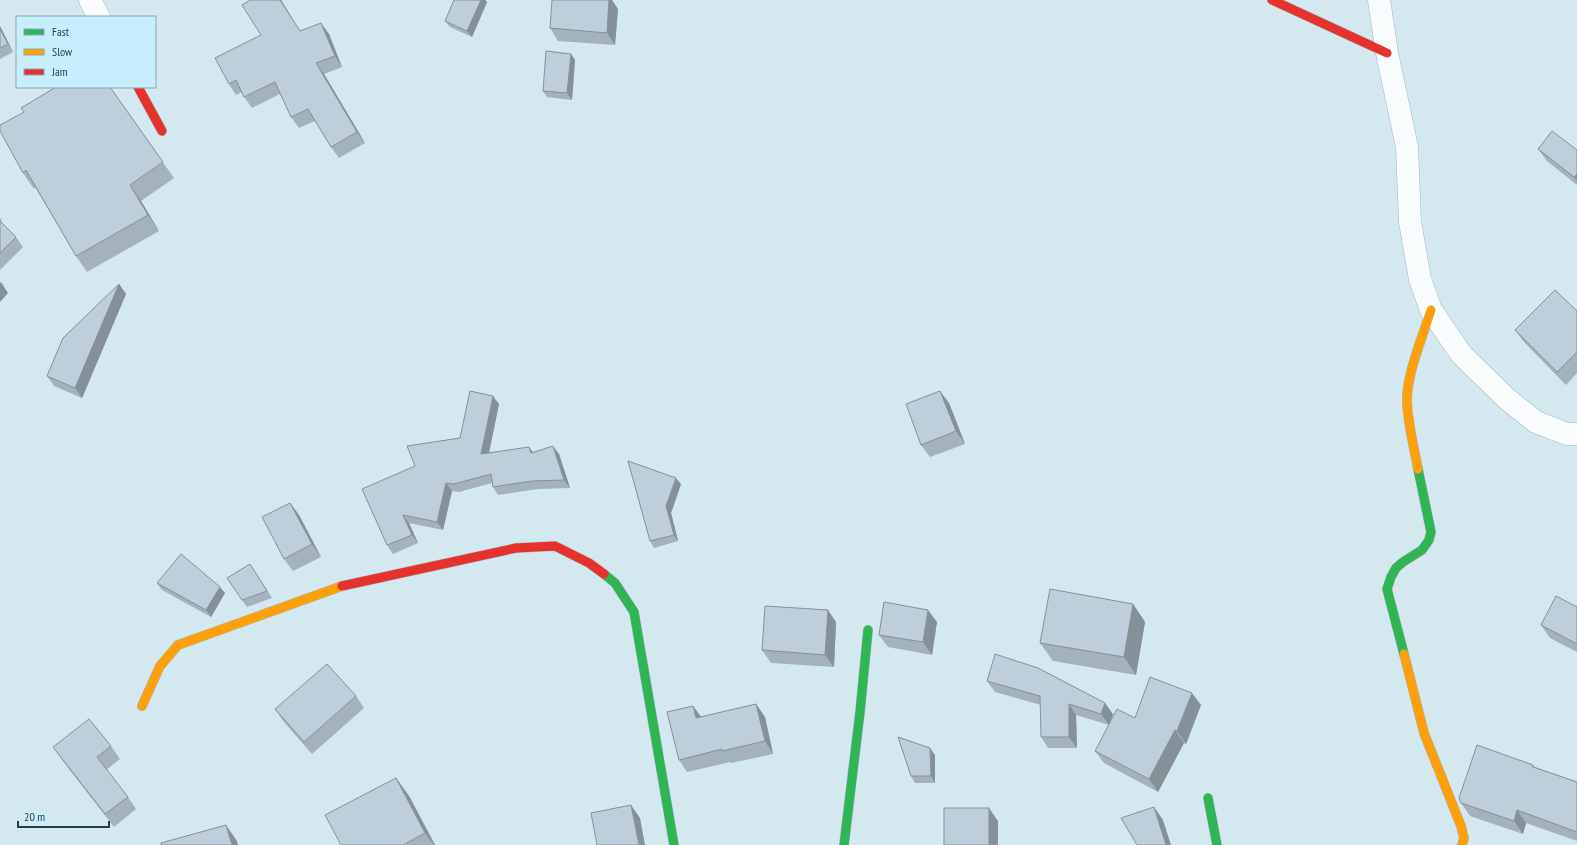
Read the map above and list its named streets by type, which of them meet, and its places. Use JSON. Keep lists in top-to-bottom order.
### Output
{
  "legend": ["Fast", "Slow", "Jam"],
  "scale_bar": "20 m"
}
